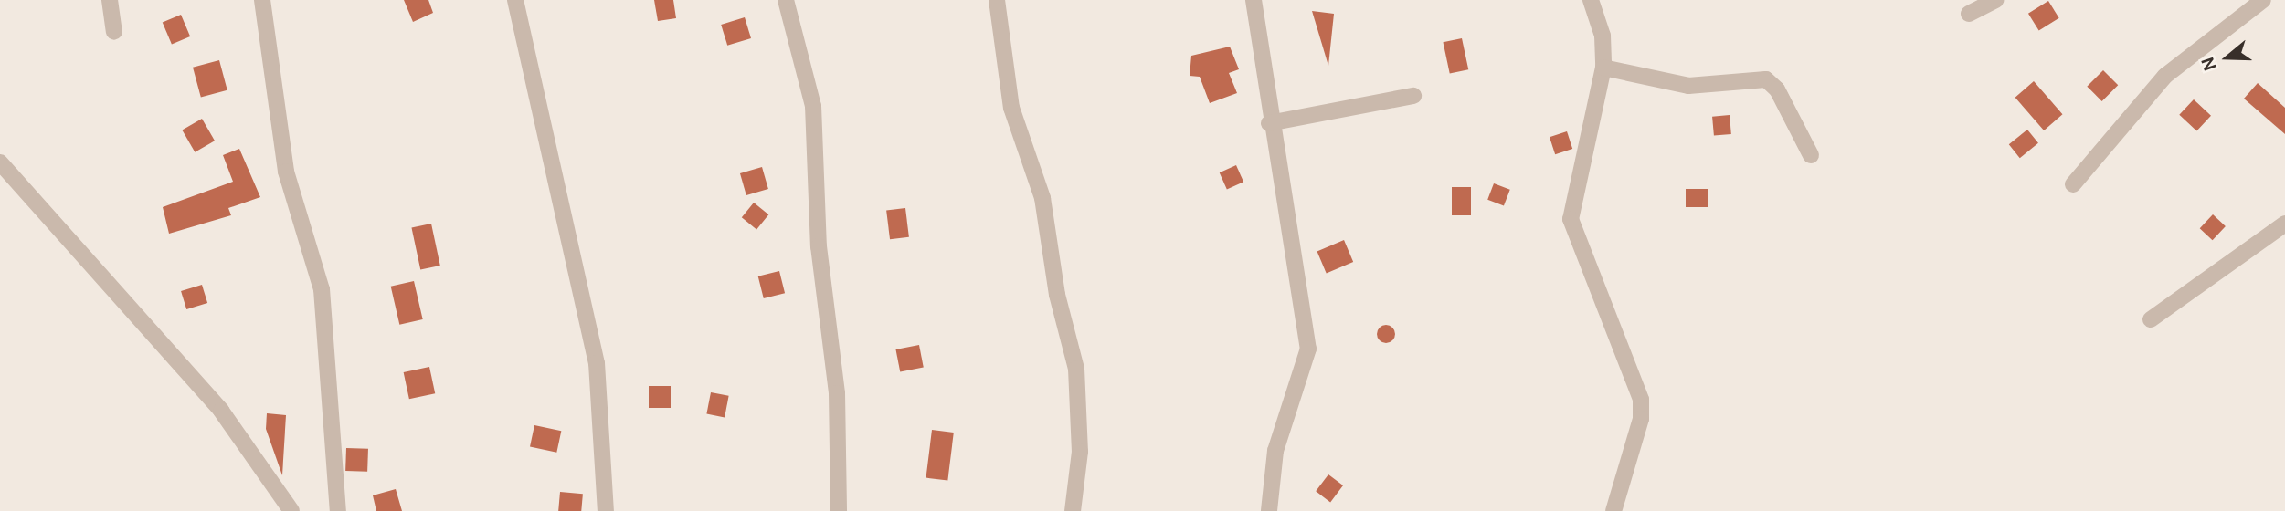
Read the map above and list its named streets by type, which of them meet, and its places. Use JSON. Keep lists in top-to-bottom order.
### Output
{
  "north": "left"
}
